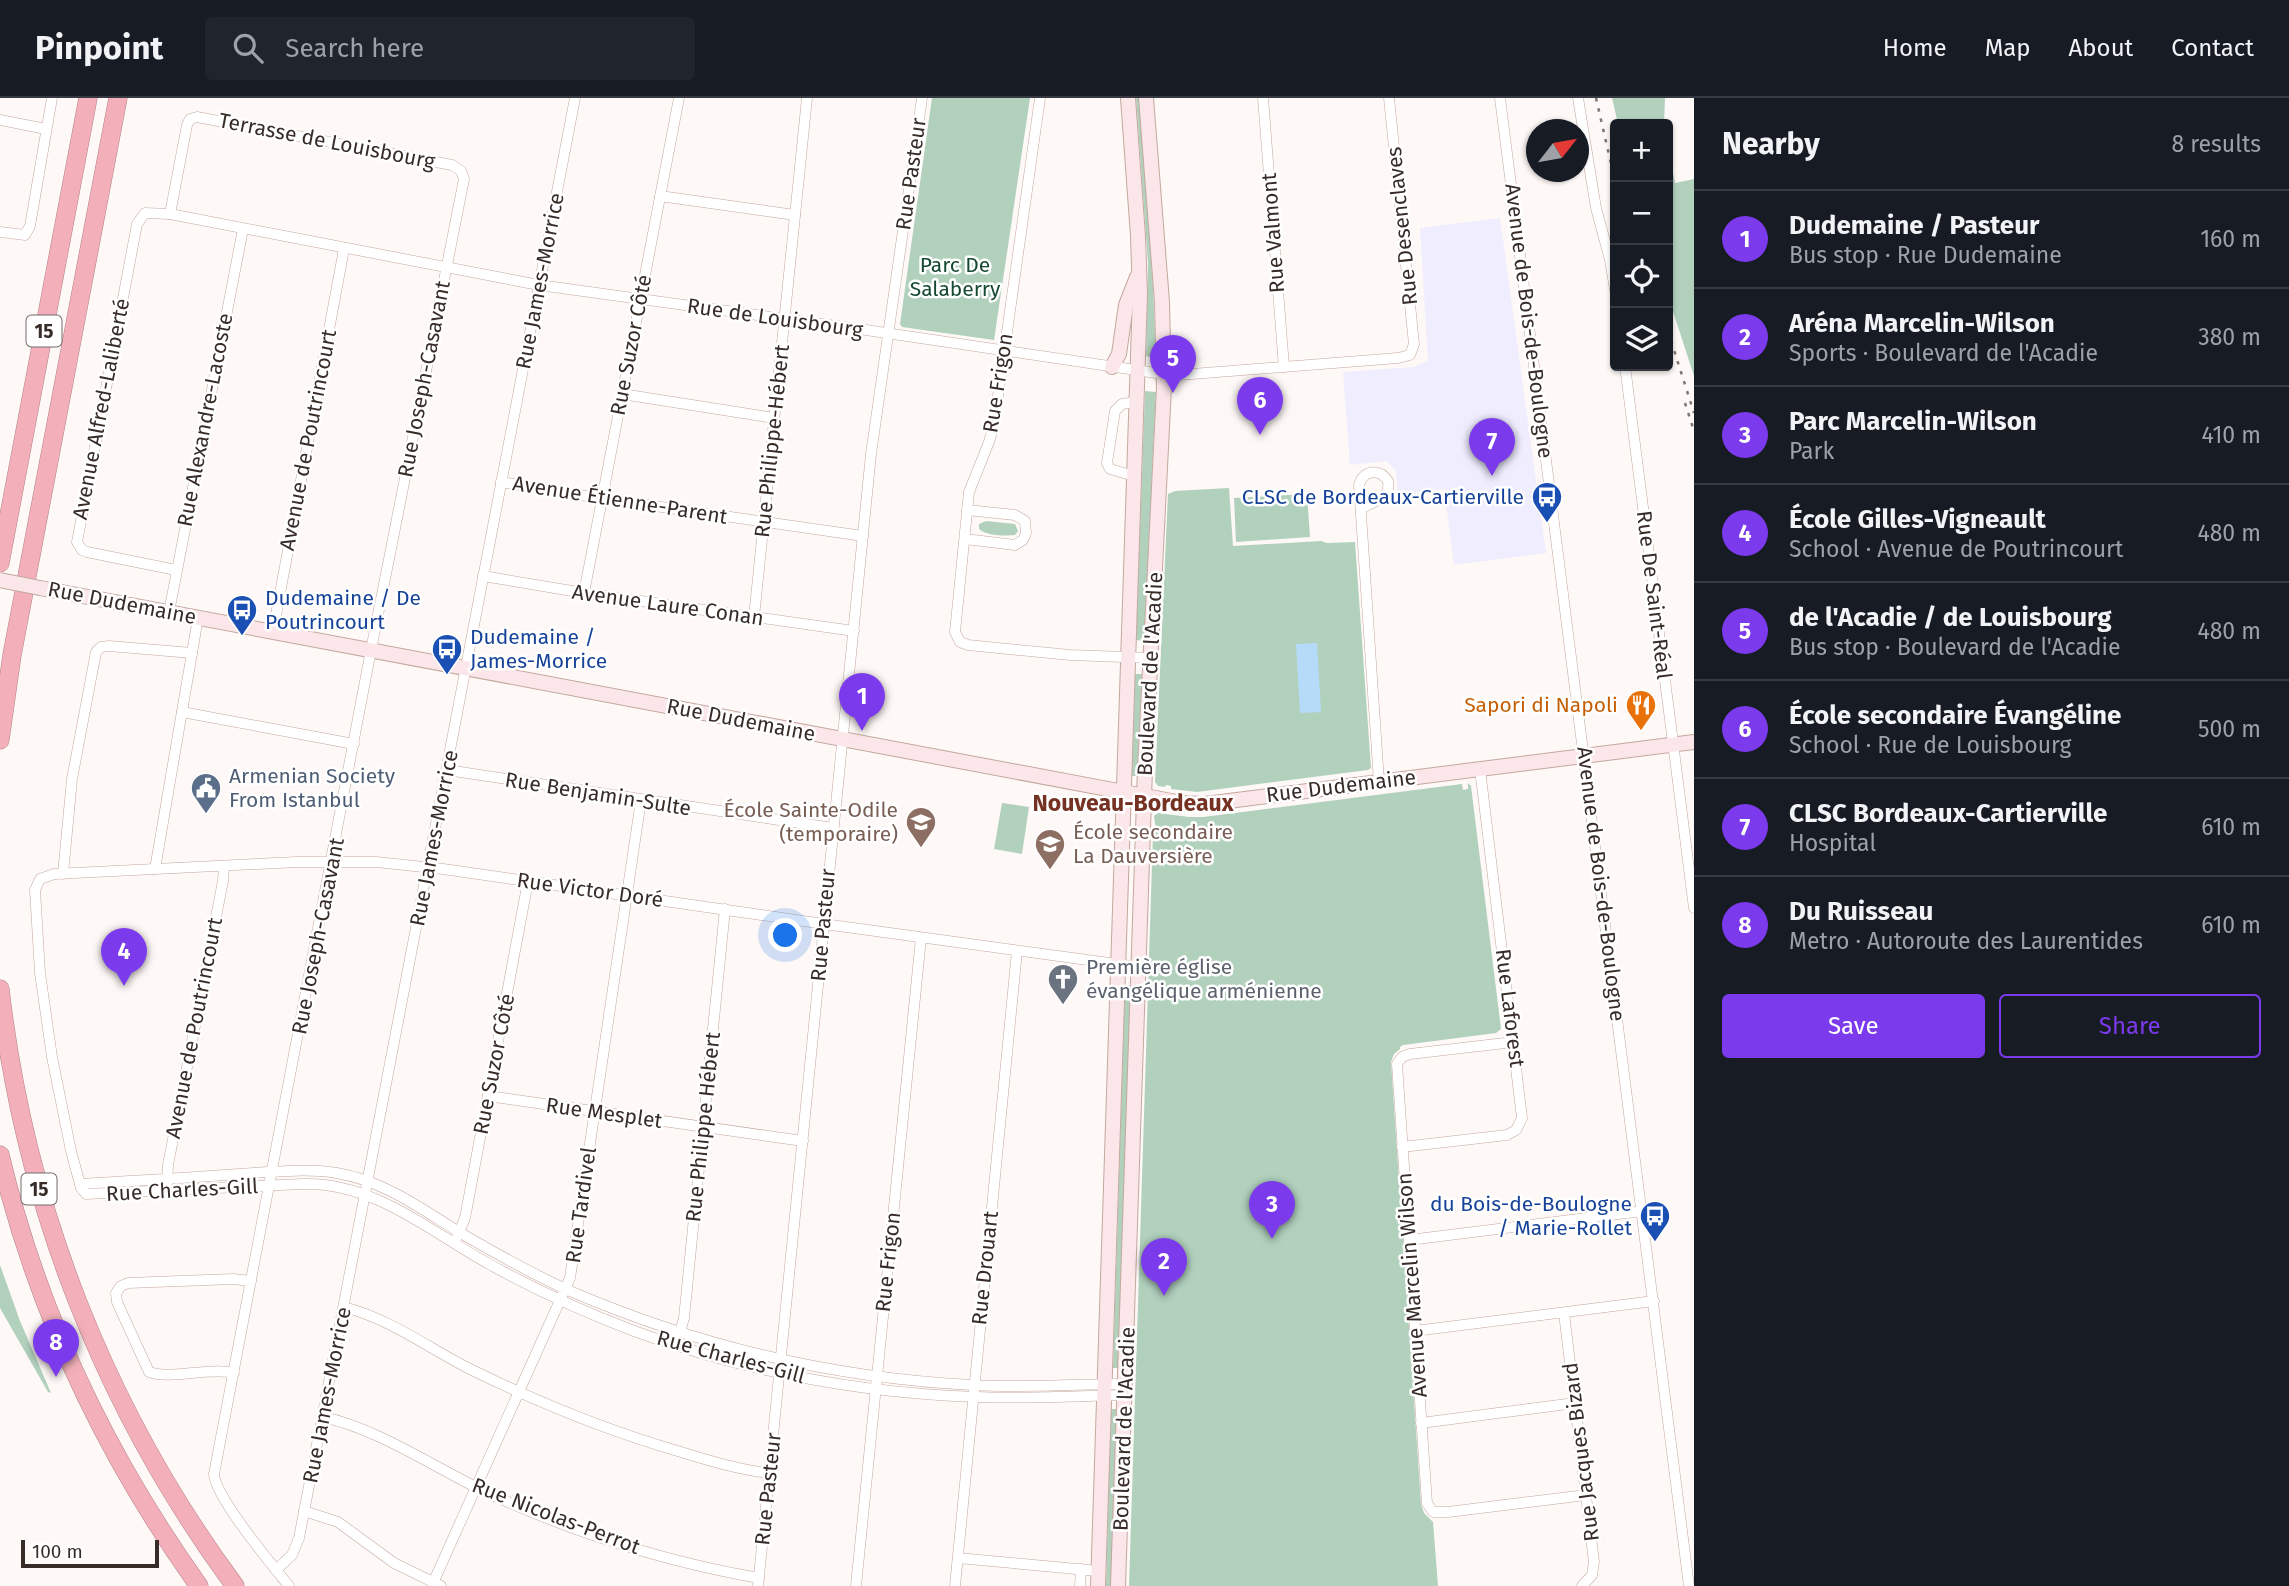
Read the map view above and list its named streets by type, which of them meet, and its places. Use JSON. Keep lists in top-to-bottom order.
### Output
{
  "streets": {
    "highway": ["15"],
    "main road": ["Rue Dudemaine", "Boulevard de l'Acadie"],
    "street": [
      "Terrasse de Louisbourg",
      "Rue Pasteur",
      "Rue Desenclaves",
      "Rue Valmont",
      "Rue James-Morrice",
      "Rue de Louisbourg",
      "Avenue de Bois-de-Boulogne",
      "Rue Suzor Côté",
      "Rue Joseph-Casavant",
      "Rue Frigon",
      "Avenue Alfred-Laliberté",
      "Rue Alexandre-Lacoste",
      "Avenue de Poutrincourt",
      "Rue Philippe-Hébert",
      "Avenue Étienne-Parent",
      "Rue De Saint-Réal",
      "Avenue Laure Conan",
      "Rue Benjamin-Sulte",
      "Rue Victor Doré",
      "Rue Laforest",
      "Rue Mesplet",
      "Rue Philippe Hébert",
      "Rue Charles-Gill",
      "Rue Tardivel",
      "Rue Drouart",
      "Avenue Marcelin Wilson",
      "Rue Jacques Bizard",
      "Rue Nicolas-Perrot"
    ]
  },
  "crossings": [
    ["Terrasse de Louisbourg", "Rue de Louisbourg"],
    ["Terrasse de Louisbourg", "Rue Joseph-Casavant"],
    ["Rue Pasteur", "Rue de Louisbourg"],
    ["Rue Pasteur", "Avenue Étienne-Parent"],
    ["Rue Pasteur", "Rue Dudemaine"],
    ["Rue Pasteur", "Avenue Laure Conan"],
    ["Rue Pasteur", "Rue Benjamin-Sulte"],
    ["Rue Pasteur", "Rue Victor Doré"],
    ["Rue Pasteur", "Rue Mesplet"],
    ["Rue Pasteur", "Rue Charles-Gill"],
    ["Rue Pasteur", "Rue Nicolas-Perrot"],
    ["Rue Desenclaves", "Rue de Louisbourg"],
    ["Rue Valmont", "Rue de Louisbourg"],
    ["Rue James-Morrice", "Rue de Louisbourg"],
    ["Rue James-Morrice", "Rue Joseph-Casavant"],
    ["Rue James-Morrice", "Avenue Étienne-Parent"],
    ["Rue James-Morrice", "Rue Dudemaine"],
    ["Rue James-Morrice", "Avenue Laure Conan"],
    ["Rue James-Morrice", "Rue Benjamin-Sulte"],
    ["Rue James-Morrice", "Rue Victor Doré"],
    ["Rue James-Morrice", "Rue Charles-Gill"],
    ["Rue James-Morrice", "Rue Nicolas-Perrot"],
    ["Rue de Louisbourg", "Rue Suzor Côté"],
    ["Rue de Louisbourg", "Rue Joseph-Casavant"],
    ["Rue de Louisbourg", "Rue Frigon"],
    ["Rue de Louisbourg", "Avenue Alfred-Laliberté"],
    ["Rue de Louisbourg", "Rue Alexandre-Lacoste"],
    ["Rue de Louisbourg", "Avenue de Poutrincourt"],
    ["Rue de Louisbourg", "Rue Philippe-Hébert"],
    ["Rue de Louisbourg", "Boulevard de l'Acadie"],
    ["Avenue de Bois-de-Boulogne", "Rue Dudemaine"],
    ["Rue Suzor Côté", "Avenue Étienne-Parent"],
    ["Rue Suzor Côté", "Avenue Laure Conan"],
    ["Rue Suzor Côté", "Rue Victor Doré"],
    ["Rue Suzor Côté", "Rue Mesplet"],
    ["Rue Suzor Côté", "Rue Charles-Gill"],
    ["Rue Joseph-Casavant", "Rue Dudemaine"],
    ["Rue Joseph-Casavant", "Rue Victor Doré"],
    ["Rue Joseph-Casavant", "Rue Charles-Gill"],
    ["Rue Frigon", "Boulevard de l'Acadie"],
    ["Rue Frigon", "Rue Victor Doré"],
    ["Rue Frigon", "Rue Charles-Gill"],
    ["Avenue Alfred-Laliberté", "Rue Alexandre-Lacoste"],
    ["Rue Alexandre-Lacoste", "Rue Dudemaine"],
    ["Avenue de Poutrincourt", "Rue Dudemaine"],
    ["Avenue de Poutrincourt", "Rue Victor Doré"],
    ["Avenue de Poutrincourt", "Rue Charles-Gill"],
    ["Rue Philippe-Hébert", "Avenue Étienne-Parent"],
    ["Rue Philippe-Hébert", "Avenue Laure Conan"],
    ["Rue De Saint-Réal", "Rue Dudemaine"],
    ["Rue Dudemaine", "Boulevard de l'Acadie"],
    ["Rue Dudemaine", "Rue Laforest"],
    ["Boulevard de l'Acadie", "Rue Victor Doré"],
    ["Boulevard de l'Acadie", "Rue Charles-Gill"],
    ["Rue Benjamin-Sulte", "Rue Tardivel"],
    ["Rue Victor Doré", "Rue Philippe Hébert"],
    ["Rue Victor Doré", "Rue Charles-Gill"],
    ["Rue Victor Doré", "Rue Tardivel"],
    ["Rue Victor Doré", "Rue Drouart"],
    ["Rue Laforest", "Avenue Marcelin Wilson"],
    ["Rue Mesplet", "Rue Philippe Hébert"],
    ["Rue Mesplet", "Rue Tardivel"],
    ["Rue Philippe Hébert", "Rue Charles-Gill"],
    ["Rue Charles-Gill", "Rue Tardivel"],
    ["Rue Charles-Gill", "Rue Drouart"],
    ["Rue Tardivel", "Rue Nicolas-Perrot"],
    ["Avenue Marcelin Wilson", "Rue Jacques Bizard"]
  ],
  "districts": ["Nouveau-Bordeaux"],
  "parks": ["Parc De Salaberry"],
  "places": {
    "bus stop": [
      "CLSC de Bordeaux-Cartierville",
      "Dudemaine / De Poutrincourt",
      "Dudemaine / James-Morrice",
      "du Bois-de-Boulogne / Marie-Rollet"
    ],
    "restaurant": ["Sapori di Napoli"],
    "public building": ["Armenian Society From Istanbul"],
    "school or university": ["École Sainte-Odile (temporaire)", "École secondaire La Dauversière"],
    "church": ["Première église évangélique arménienne"]
  },
  "scale_bar": "100 m",
  "north": "top right",
  "page": {
    "header": "Pinpoint",
    "search": "Search here",
    "nav": [
      "Home",
      "Map",
      "About",
      "Contact"
    ],
    "heading": ["Nearby", "8 results"],
    "map_buttons": ["+", "−"],
    "list": [
      {
        "mark": "1",
        "name": "Dudemaine / Pasteur",
        "note": "Bus stop · Rue Dudemaine",
        "value": "160 m"
      },
      {
        "mark": "2",
        "name": "Aréna Marcelin-Wilson",
        "note": "Sports · Boulevard de l'Acadie",
        "value": "380 m"
      },
      {
        "mark": "3",
        "name": "Parc Marcelin-Wilson",
        "note": "Park",
        "value": "410 m"
      },
      {
        "mark": "4",
        "name": "École Gilles-Vigneault",
        "note": "School · Avenue de Poutrincourt",
        "value": "480 m"
      },
      {
        "mark": "5",
        "name": "de l'Acadie / de Louisbourg",
        "note": "Bus stop · Boulevard de l'Acadie",
        "value": "480 m"
      },
      {
        "mark": "6",
        "name": "École secondaire Évangéline",
        "note": "School · Rue de Louisbourg",
        "value": "500 m"
      },
      {
        "mark": "7",
        "name": "CLSC Bordeaux-Cartierville",
        "note": "Hospital",
        "value": "610 m"
      },
      {
        "mark": "8",
        "name": "Du Ruisseau",
        "note": "Metro · Autoroute des Laurentides",
        "value": "610 m"
      }
    ],
    "pins": [
      "5",
      "6",
      "7",
      "1",
      "4",
      "3",
      "2",
      "8"
    ],
    "buttons": ["Save", "Share"],
    "scale": "100 m"
  }
}
